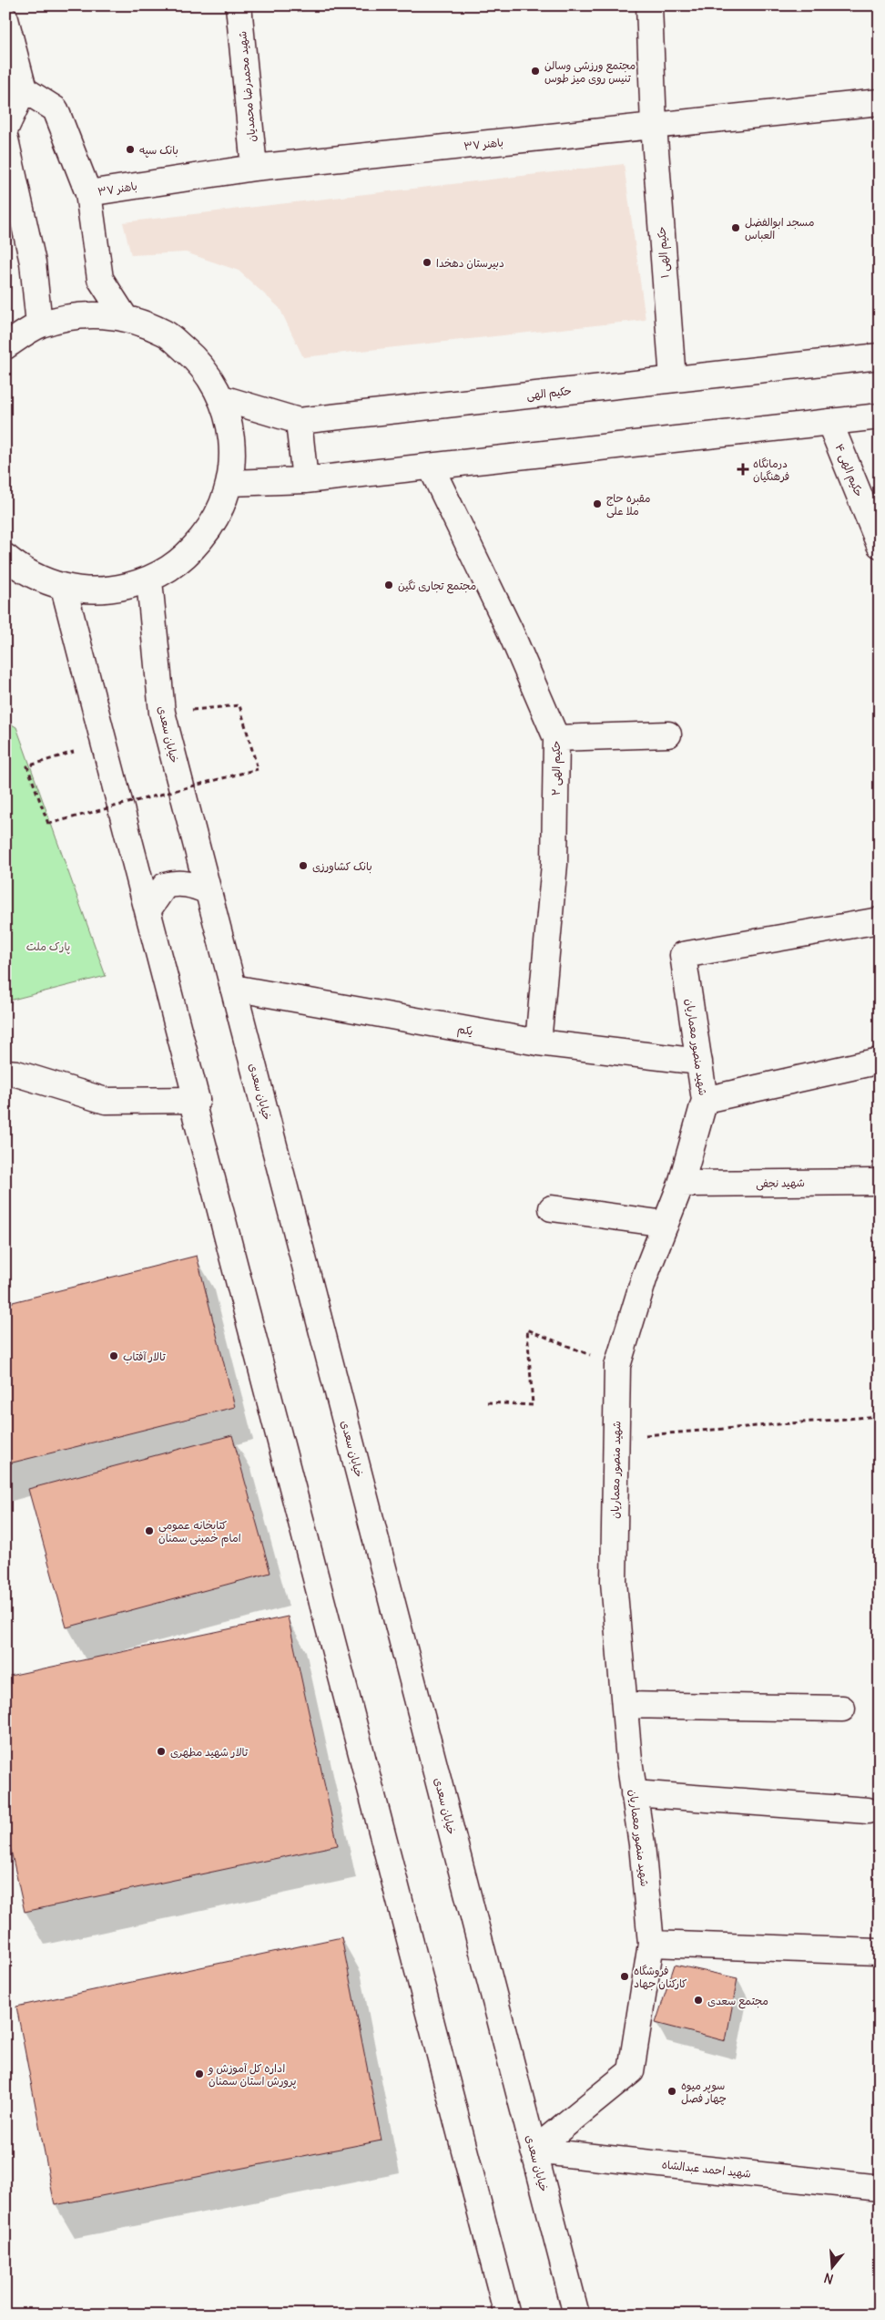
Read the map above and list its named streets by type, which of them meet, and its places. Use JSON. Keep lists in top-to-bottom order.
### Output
{
  "streets": {
    "main road": [
      "شهید محمدرضا محمدیان",
      "باهنر ۳۷",
      "حکیم الهی ۱",
      "حکیم الهی",
      "حکیم الهی ۴",
      "خیابان سعدی",
      "حکیم الهی ۲",
      "یکم",
      "شهید منصور معماریان",
      "شهید نجفی",
      "شهید احمد عبدالشاه"
    ]
  },
  "crossings": [
    ["شهید محمدرضا محمدیان", "باهنر ۳۷"],
    ["باهنر ۳۷", "حکیم الهی ۱"],
    ["حکیم الهی ۱", "حکیم الهی"],
    ["خیابان سعدی", "یکم"],
    ["خیابان سعدی", "شهید منصور معماریان"],
    ["خیابان سعدی", "شهید احمد عبدالشاه"],
    ["حکیم الهی ۲", "یکم"],
    ["یکم", "شهید منصور معماریان"],
    ["شهید منصور معماریان", "شهید نجفی"],
    ["شهید منصور معماریان", "شهید احمد عبدالشاه"]
  ],
  "parks": ["پارک ملت"],
  "places": {
    "other": [
      "مجتمع ورزشی وسالن تنیس روی میز طوس",
      "بانک سپه",
      "مسجد ابوالفضل العباس",
      "دبیرستان دهخدا",
      "مقبره حاج ملا علی",
      "مجتمع تجاری نگین",
      "بانک کشاورزی",
      "تالار آفتاب",
      "کتابخانه عمومی امام خمینی سمنان",
      "تالار شهید مطهری",
      "فروشگاه کارکنان جهاد",
      "مجتمع سعدی",
      "اداره کل آموزش و پرورش استان سمنان",
      "سوپر میوه چهار فصل"
    ],
    "health": ["درمانگاه فرهنگیان"]
  },
  "north": "bottom"
}
